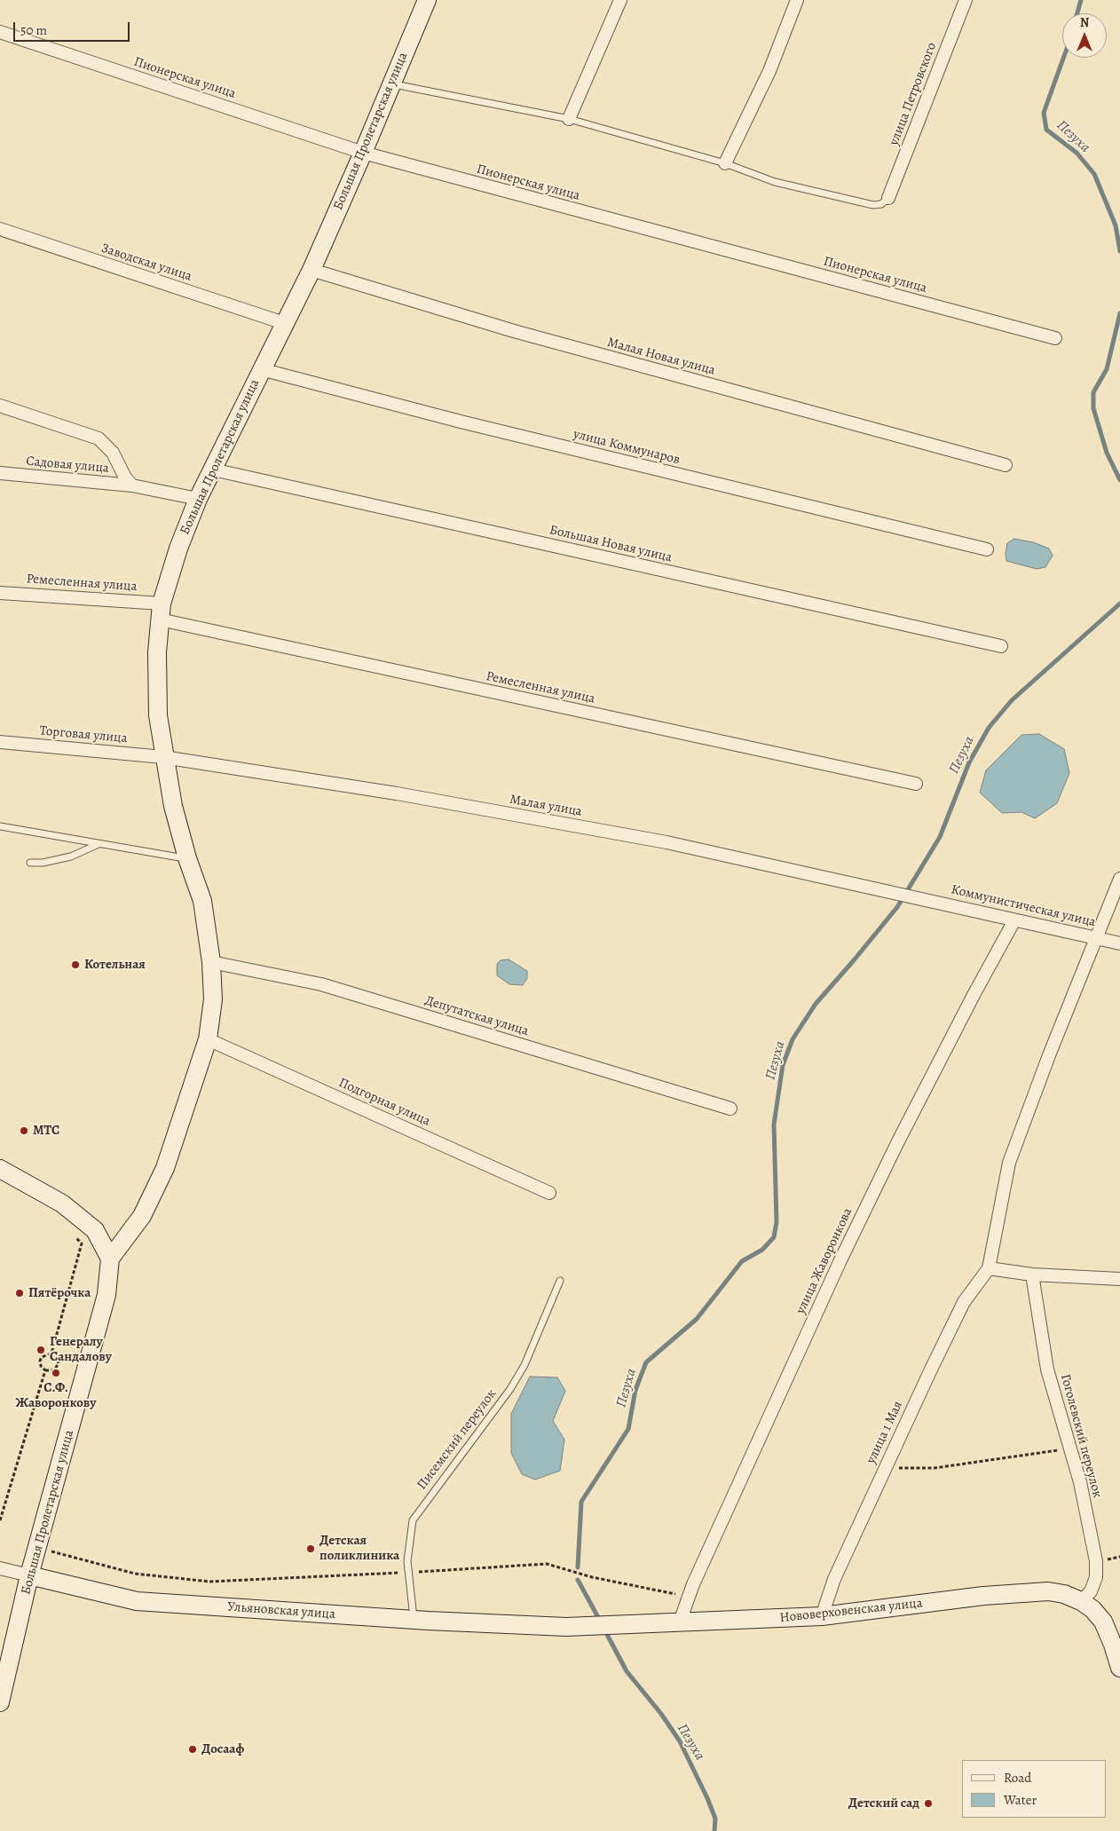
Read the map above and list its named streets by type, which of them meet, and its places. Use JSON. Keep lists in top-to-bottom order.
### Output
{
  "streets": {
    "main road": ["Большая Пролетарская улица", "Ульяновская улица", "Нововерховенская улица"],
    "street": [
      "Пионерская улица",
      "улица Петровского",
      "Заводская улица",
      "Малая Новая улица",
      "улица Коммунаров",
      "Садовая улица",
      "Большая Новая улица",
      "Ремесленная улица",
      "Торговая улица",
      "Малая улица",
      "Коммунистическая улица",
      "Депутатская улица",
      "Подгорная улица",
      "улица Жаворонкова",
      "улица 1 Мая",
      "Гоголевский переулок"
    ],
    "lane": ["Писемский переулок"]
  },
  "crossings": [
    ["Пионерская улица", "Большая Пролетарская улица"],
    ["Большая Пролетарская улица", "Заводская улица"],
    ["Большая Пролетарская улица", "Малая Новая улица"],
    ["Большая Пролетарская улица", "улица Коммунаров"],
    ["Большая Пролетарская улица", "Большая Новая улица"],
    ["Большая Пролетарская улица", "Ремесленная улица"],
    ["Большая Пролетарская улица", "Торговая улица"],
    ["Большая Пролетарская улица", "Малая улица"],
    ["Большая Пролетарская улица", "Депутатская улица"],
    ["Большая Пролетарская улица", "Подгорная улица"],
    ["Большая Пролетарская улица", "Ульяновская улица"],
    ["Торговая улица", "Малая улица"],
    ["Малая улица", "Коммунистическая улица"],
    ["Коммунистическая улица", "улица Жаворонкова"],
    ["улица Жаворонкова", "Нововерховенская улица"],
    ["улица 1 Мая", "Нововерховенская улица"],
    ["Гоголевский переулок", "Нововерховенская улица"],
    ["Писемский переулок", "Ульяновская улица"],
    ["Ульяновская улица", "Нововерховенская улица"]
  ],
  "water": ["Пезуха"],
  "places": [
    "Котельная",
    "МТС",
    "Пятёрочка",
    "Генералу Сандалову",
    "С.Ф. Жаворонкову",
    "Детская поликлиника",
    "Досааф",
    "Детский сад"
  ],
  "legend": ["Road", "Water"],
  "scale_bar": "50 m",
  "north": "top"
}
